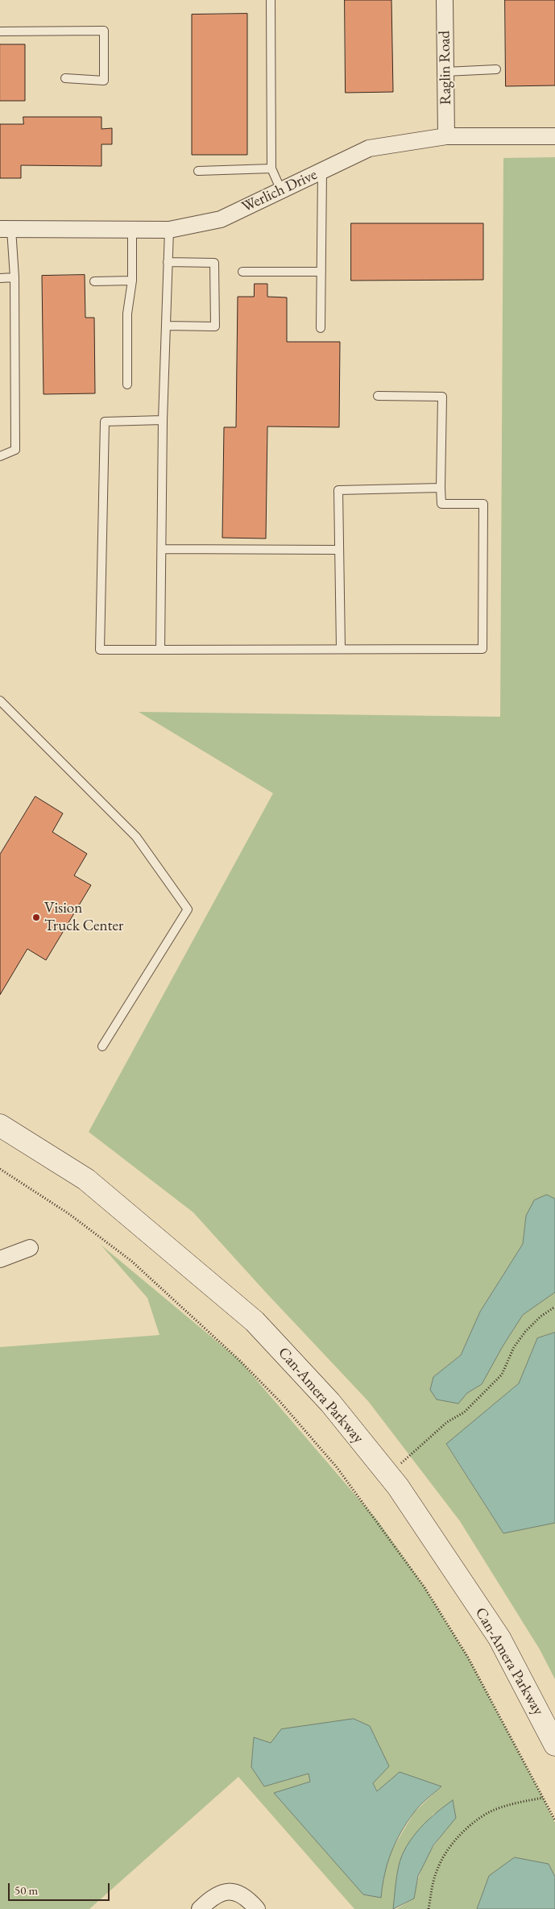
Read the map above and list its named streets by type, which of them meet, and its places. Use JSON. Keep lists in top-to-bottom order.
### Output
{
  "streets": {
    "main road": ["Can-Amera Parkway"],
    "street": ["Raglin Road", "Werlich Drive"]
  },
  "crossings": [
    ["Raglin Road", "Werlich Drive"]
  ],
  "places": ["Vision Truck Center"],
  "scale_bar": "50 m"
}
